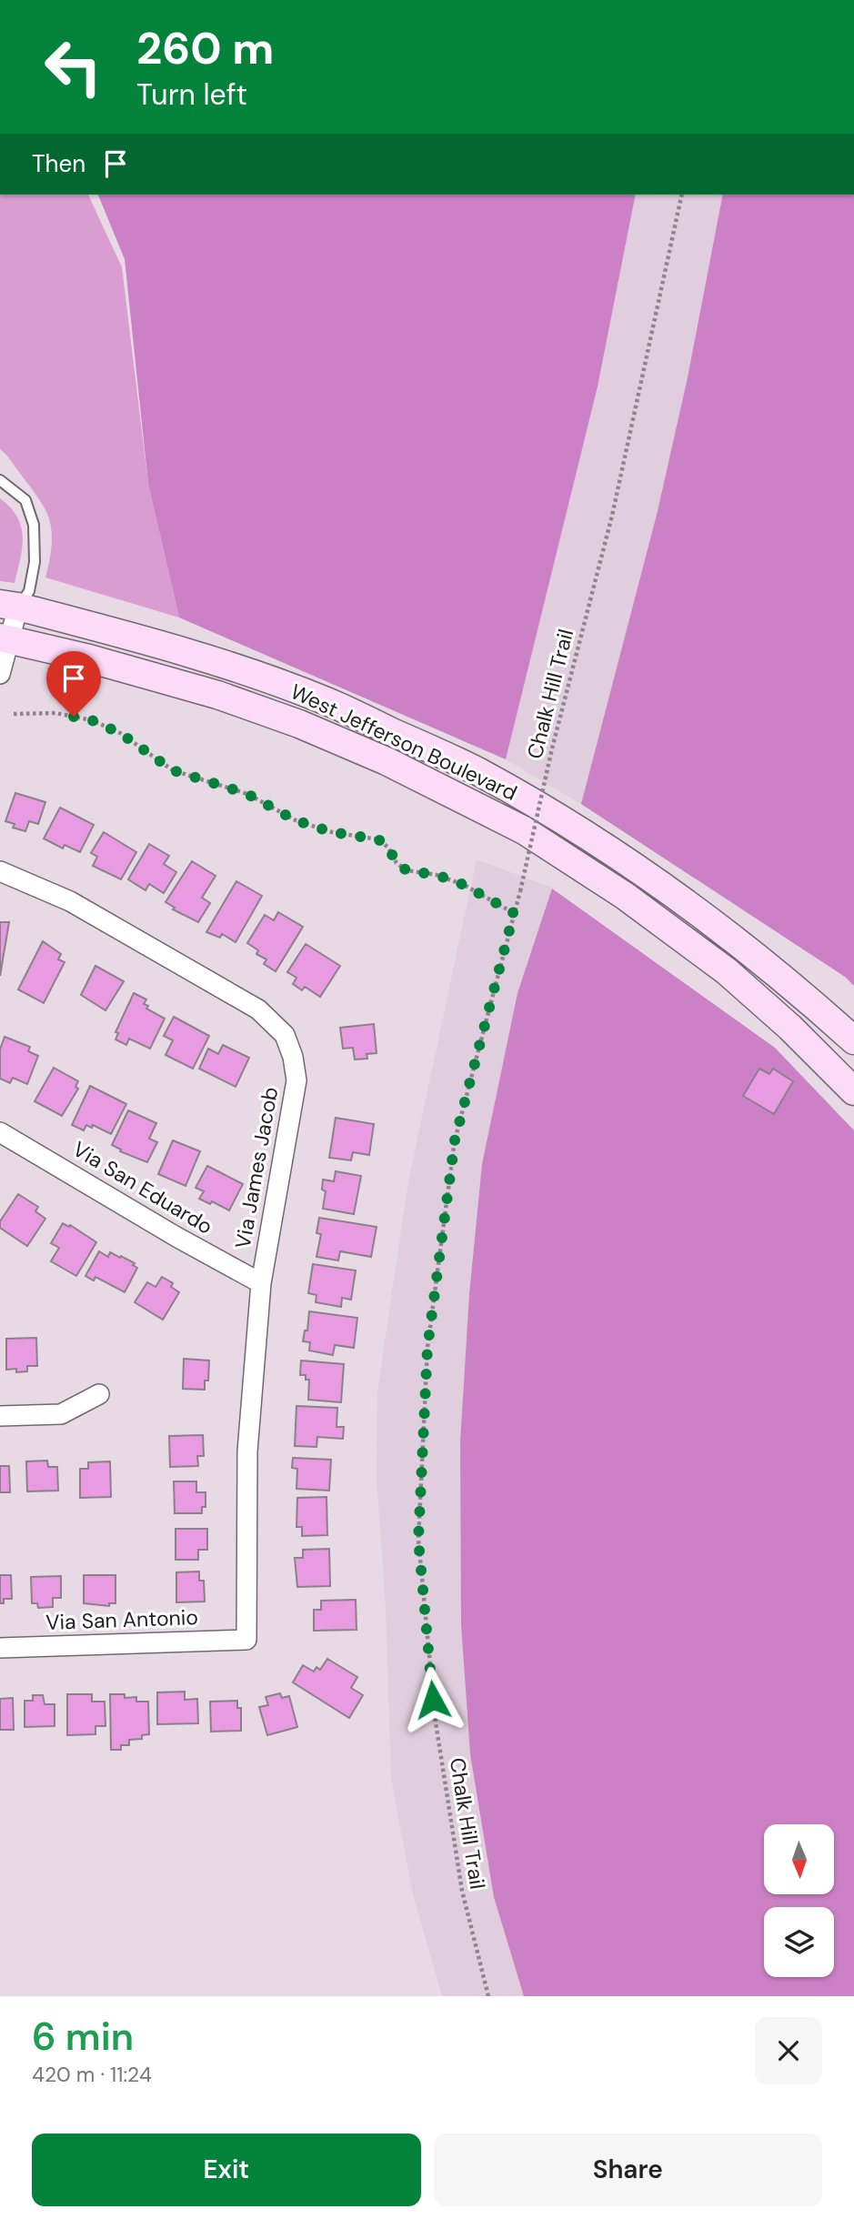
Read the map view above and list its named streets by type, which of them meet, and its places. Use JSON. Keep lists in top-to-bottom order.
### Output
{
  "streets": {
    "main road": ["West Jefferson Boulevard"],
    "street": ["Via James Jacob", "Via San Eduardo", "Via San Antonio"],
    "path": ["Chalk Hill Trail"]
  },
  "crossings": [
    ["Via James Jacob", "Via San Eduardo"],
    ["Via James Jacob", "Via San Antonio"]
  ],
  "north": "bottom",
  "page": {
    "turn": ["260 m", "Turn left"],
    "then": "Then",
    "heading": ["6 min", "420 m · 11:24"],
    "buttons": ["Exit", "Share"]
  }
}
